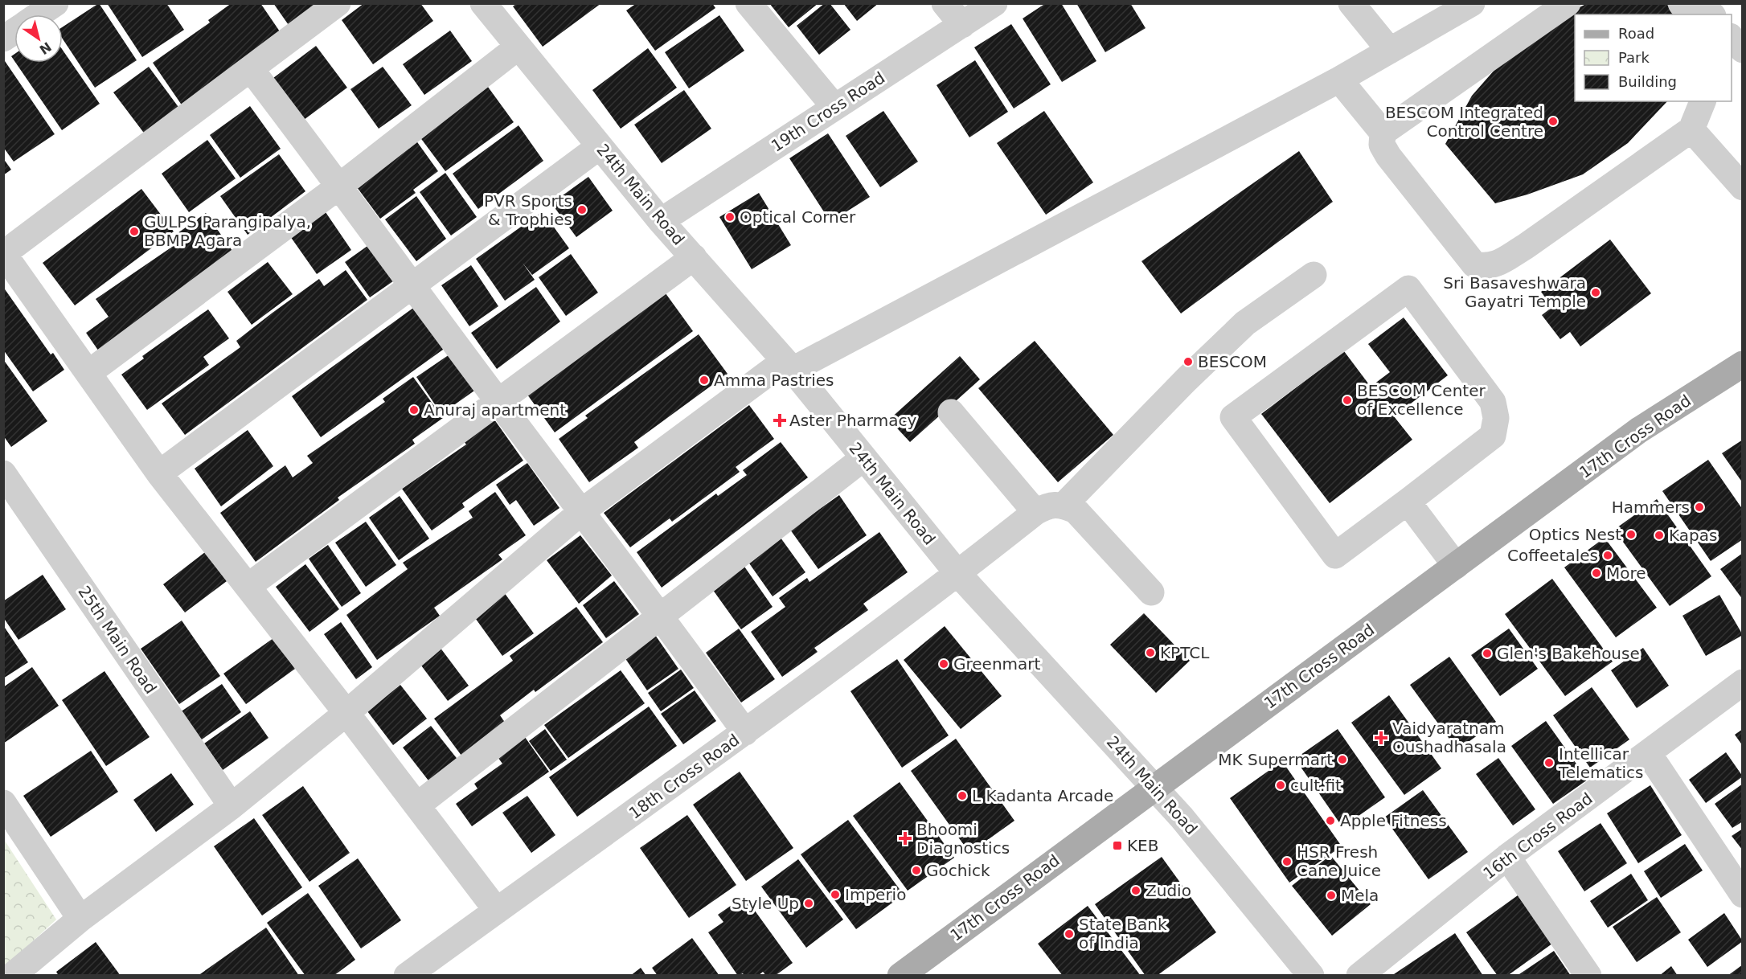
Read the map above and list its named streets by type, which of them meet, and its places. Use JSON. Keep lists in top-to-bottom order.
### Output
{
  "streets": {
    "main road": ["17th Cross Road"],
    "street": [
      "19th Cross Road",
      "24th Main Road",
      "25th Main Road",
      "18th Cross Road",
      "16th Cross Road"
    ]
  },
  "crossings": [
    ["19th Cross Road", "24th Main Road"],
    ["24th Main Road", "17th Cross Road"],
    ["24th Main Road", "18th Cross Road"]
  ],
  "places": {
    "other": [
      "BESCOM Integrated Control Centre",
      "PVR Sports & Trophies",
      "Optical Corner",
      "GULPS Parangipalya, BBMP Agara",
      "Sri Basaveshwara Gayatri Temple",
      "BESCOM",
      "Amma Pastries",
      "BESCOM Center of Excellence",
      "Anuraj apartment",
      "Hammers",
      "Optics Nest",
      "Kapas",
      "Coffeetales",
      "More",
      "KPTCL",
      "Glen's Bakehouse",
      "Greenmart",
      "MK Supermart",
      "Intellicar Telematics",
      "cult.fit",
      "L Kadanta Arcade",
      "Apple Fitness",
      "HSR Fresh Cane Juice",
      "Gochick",
      "Zudio",
      "Imperio",
      "Mela",
      "Style Up",
      "State Bank of India"
    ],
    "health": ["Aster Pharmacy", "Vaidyaratnam Oushadhasala", "Bhoomi Diagnostics"],
    "transit": ["KEB"]
  },
  "legend": ["Road", "Park", "Building"],
  "north": "bottom right"
}
